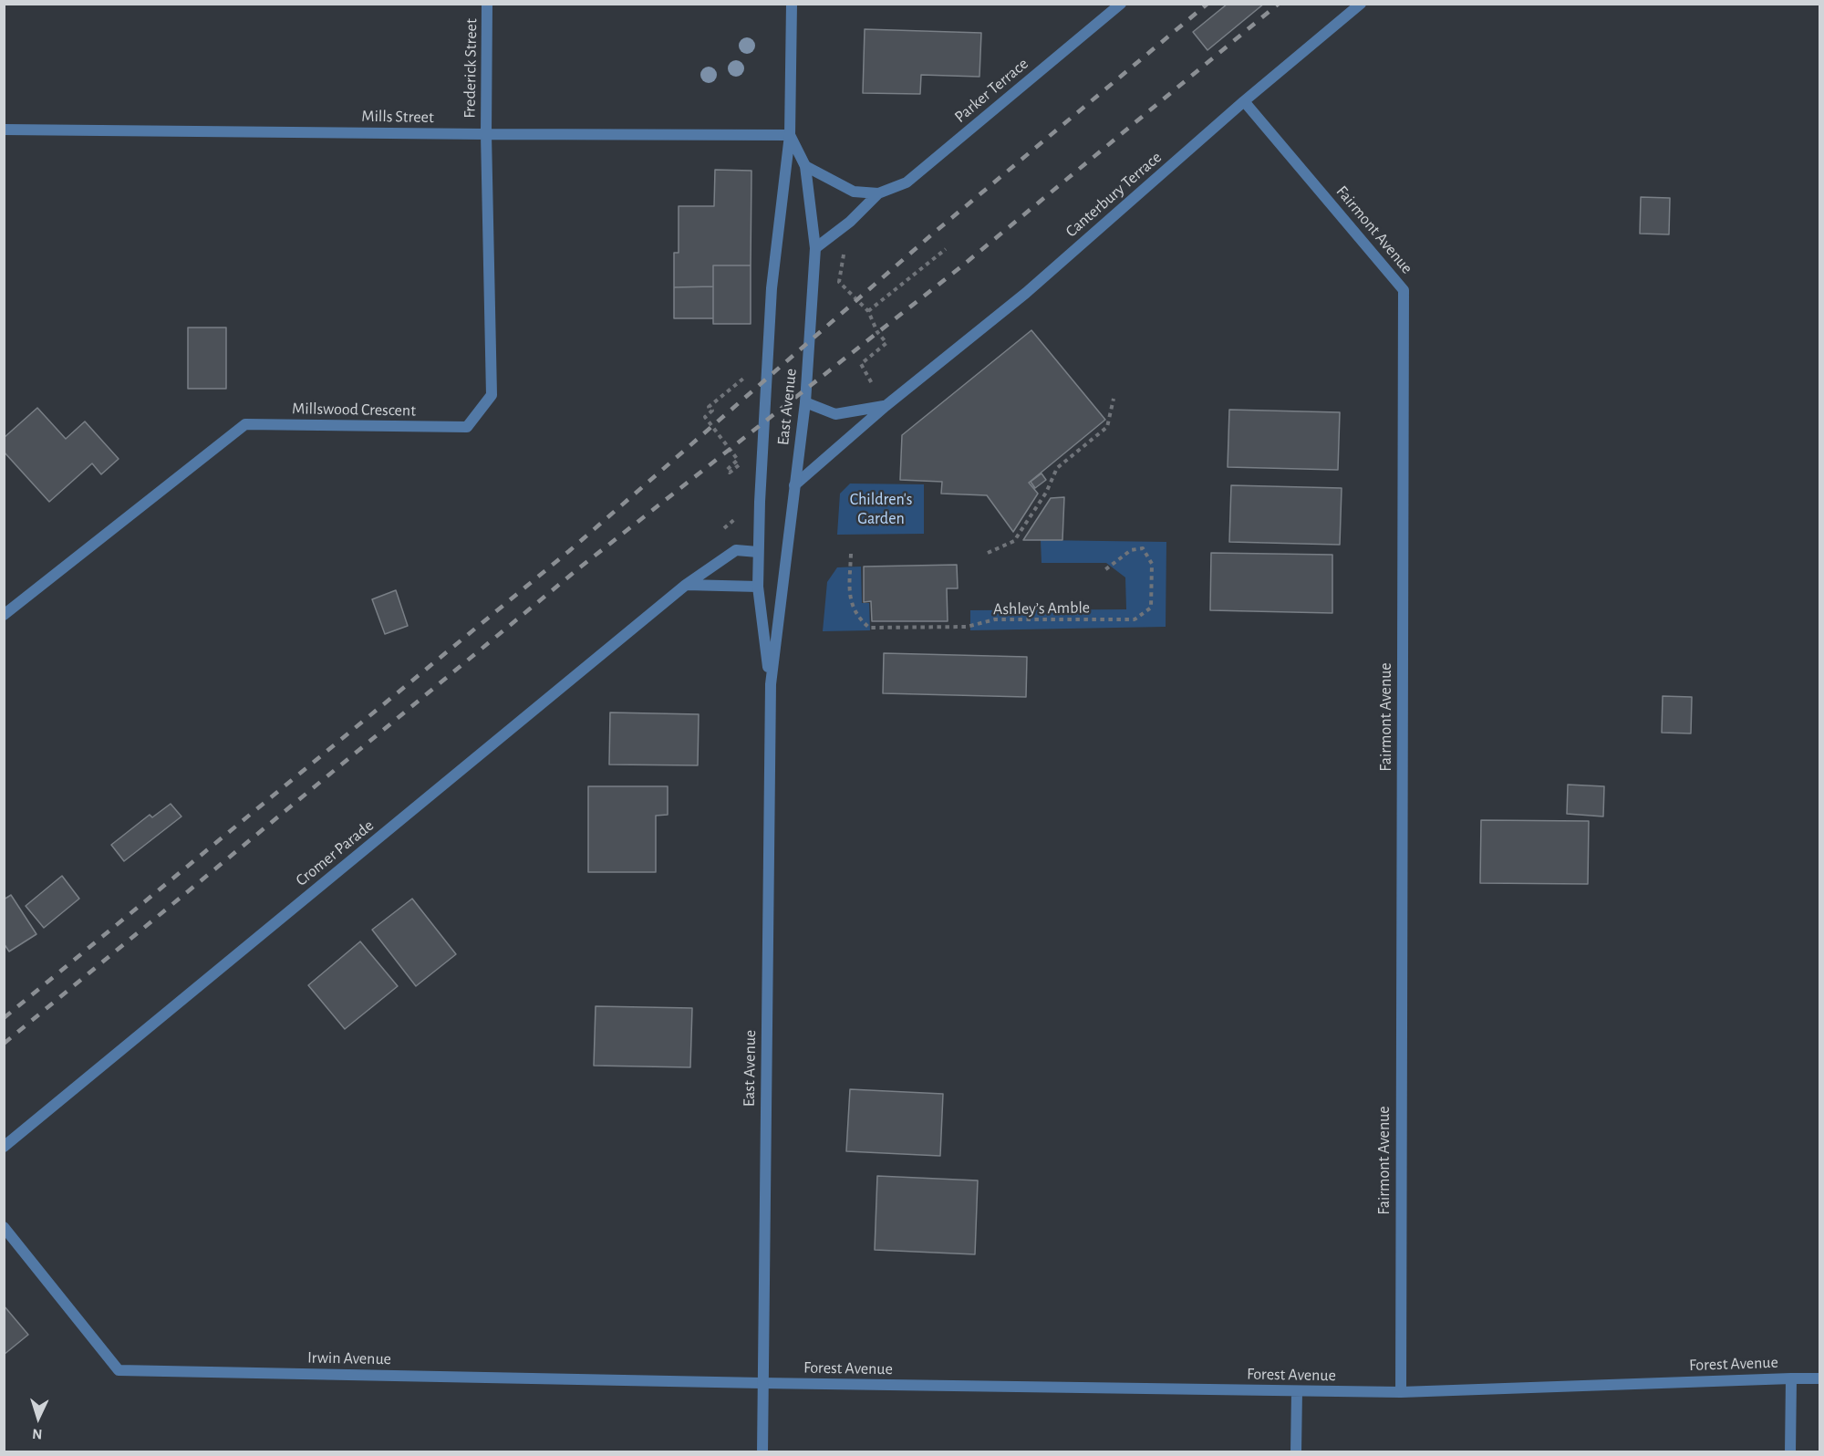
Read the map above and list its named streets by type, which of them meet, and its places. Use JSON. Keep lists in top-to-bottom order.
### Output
{
  "streets": {
    "street": [
      "Frederick Street",
      "Parker Terrace",
      "Mills Street",
      "Canterbury Terrace",
      "Fairmont Avenue",
      "East Avenue",
      "Millswood Crescent",
      "Cromer Parade",
      "Irwin Avenue",
      "Forest Avenue"
    ],
    "path": ["Ashley’s Amble"]
  },
  "crossings": [
    ["Frederick Street", "Mills Street"],
    ["Frederick Street", "Millswood Crescent"],
    ["Parker Terrace", "East Avenue"],
    ["Mills Street", "East Avenue"],
    ["Mills Street", "Millswood Crescent"],
    ["Canterbury Terrace", "Fairmont Avenue"],
    ["Canterbury Terrace", "East Avenue"],
    ["Fairmont Avenue", "Forest Avenue"],
    ["East Avenue", "Cromer Parade"],
    ["East Avenue", "Irwin Avenue"],
    ["East Avenue", "Forest Avenue"],
    ["Irwin Avenue", "Forest Avenue"]
  ],
  "parks": ["Children's Garden"],
  "north": "bottom"
}
